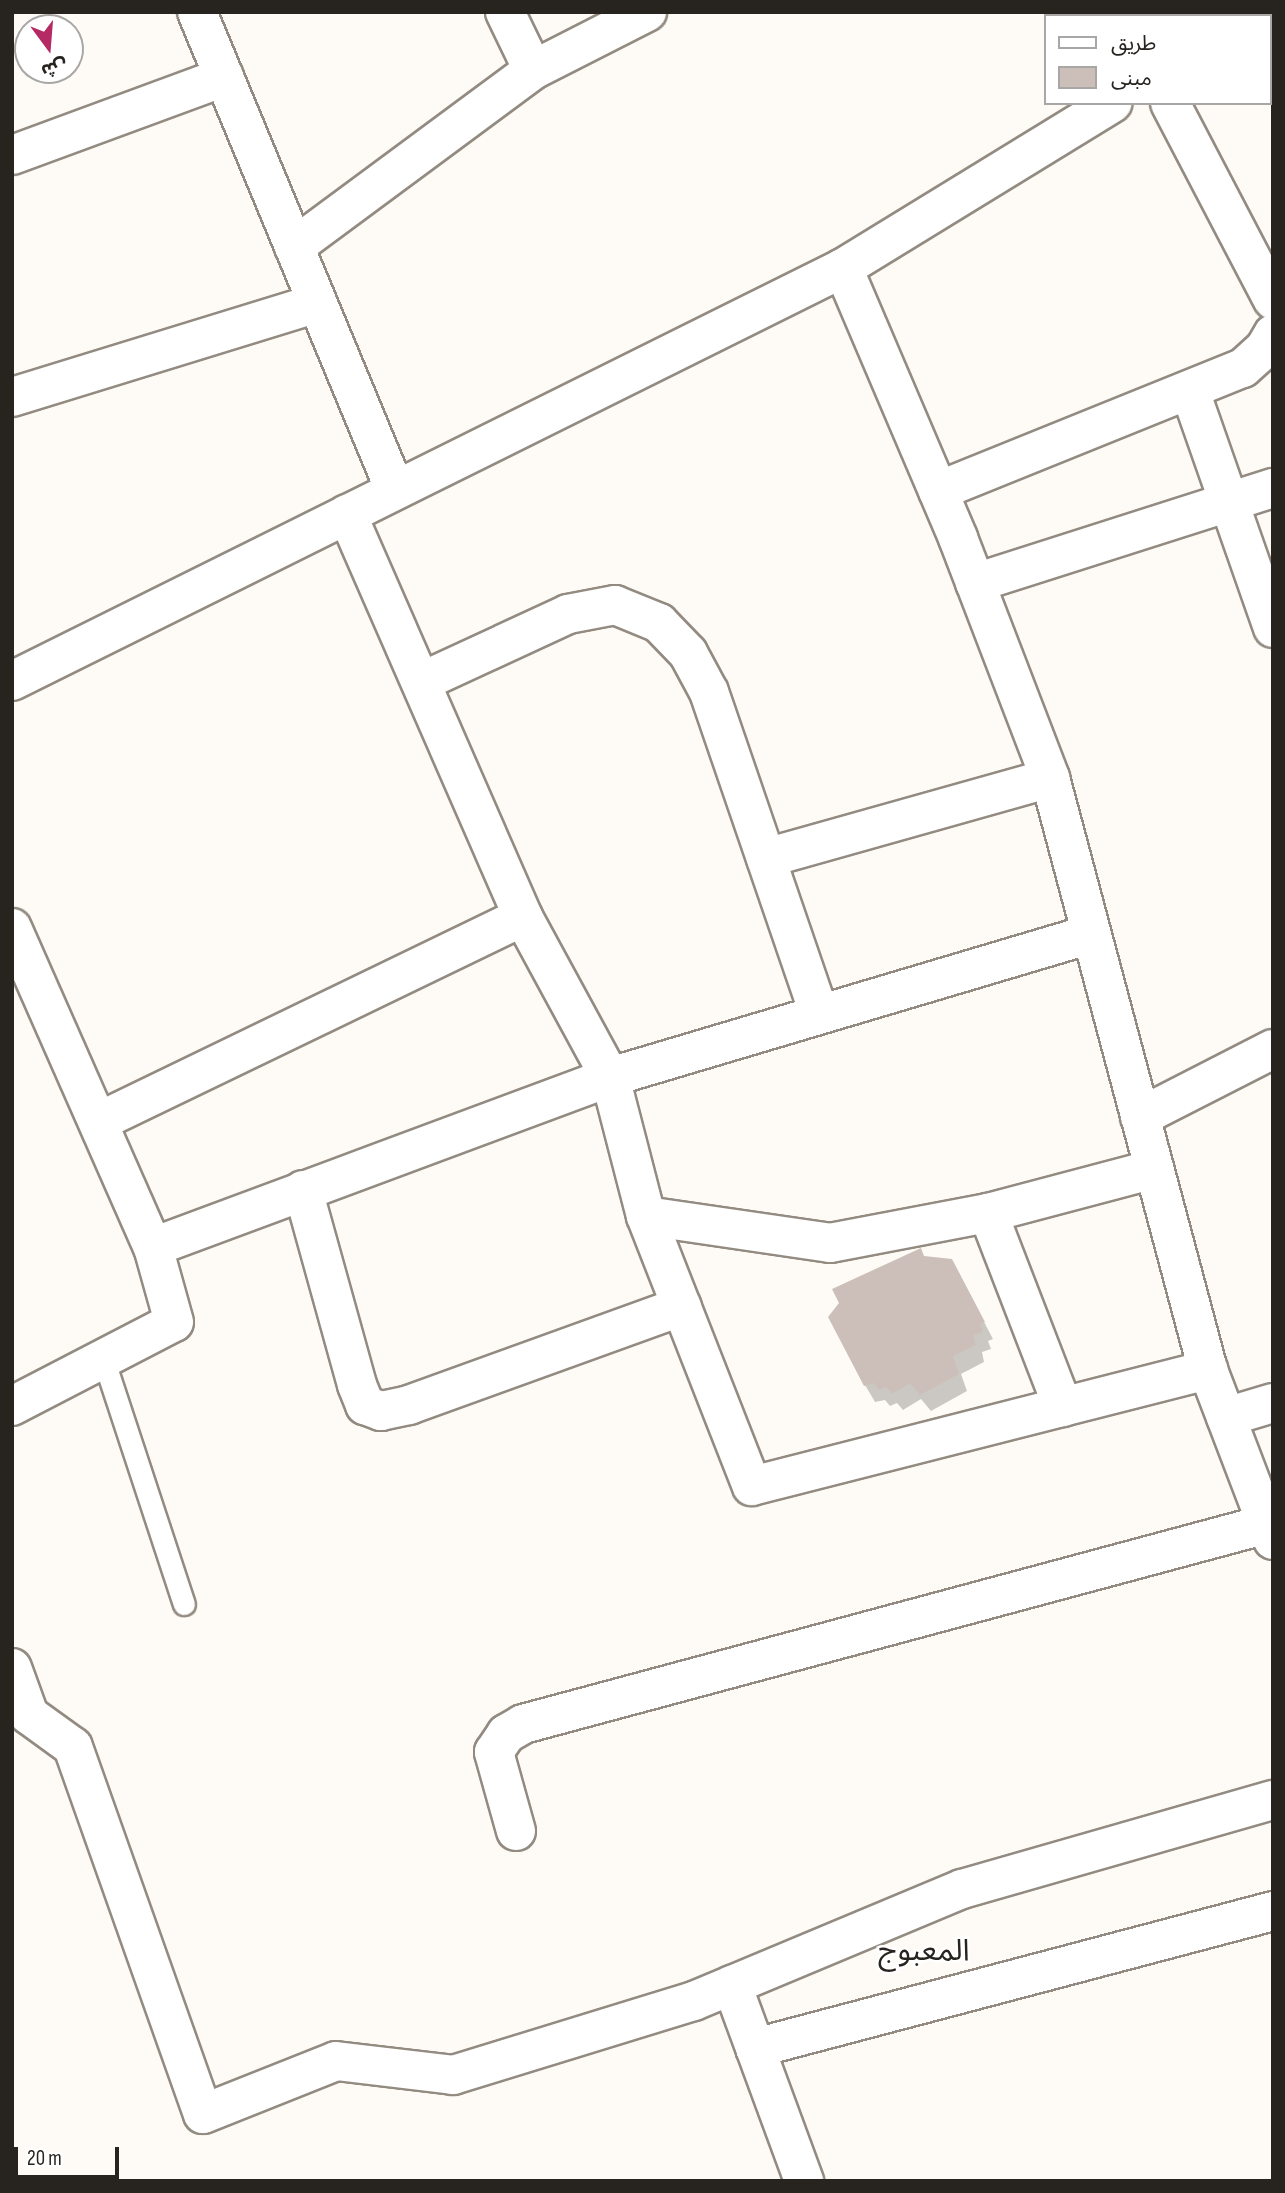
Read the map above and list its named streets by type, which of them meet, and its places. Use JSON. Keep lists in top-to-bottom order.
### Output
{
  "districts": ["المعبوج"],
  "legend": ["طريق", "مبنى"],
  "scale_bar": "20 m",
  "north": "bottom"
}
